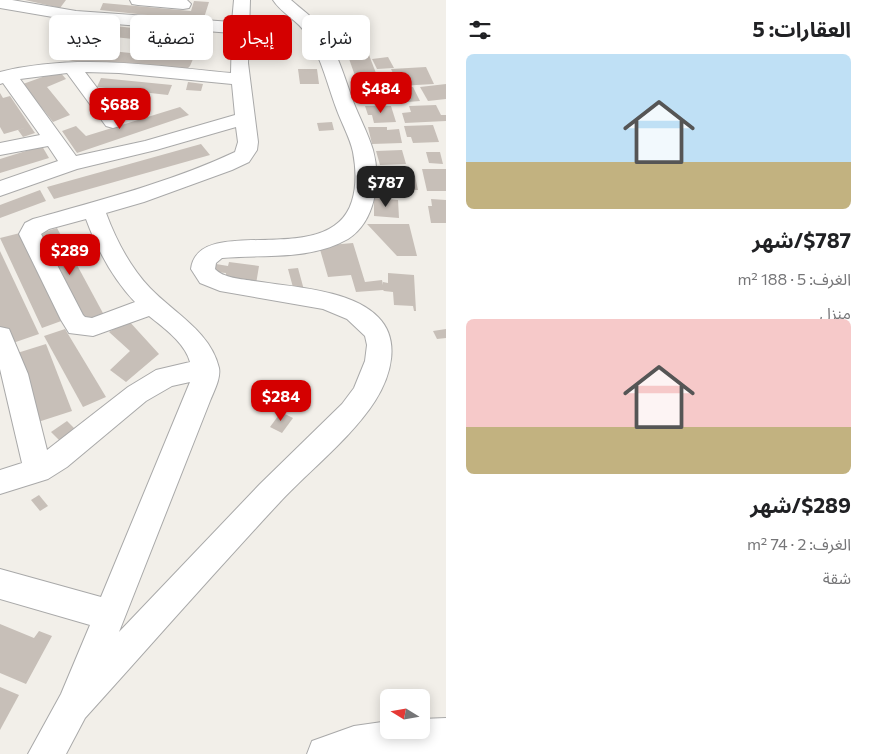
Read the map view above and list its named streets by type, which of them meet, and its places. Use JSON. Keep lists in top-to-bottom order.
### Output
{
  "north": "left",
  "page": {
    "heading": "العقارات: 5",
    "chip": [
      "شراء",
      "إيجار",
      "تصفية",
      "جديد"
    ],
    "list": [
      {
        "name": "$787/شهر",
        "note": "الغرف: 5 · 188 m² · منزل"
      },
      {
        "name": "$289/شهر",
        "note": "الغرف: 2 · 74 m² · شقة"
      }
    ],
    "price": [
      "$484",
      "$688",
      "$787",
      "$289",
      "$284"
    ]
  }
}
